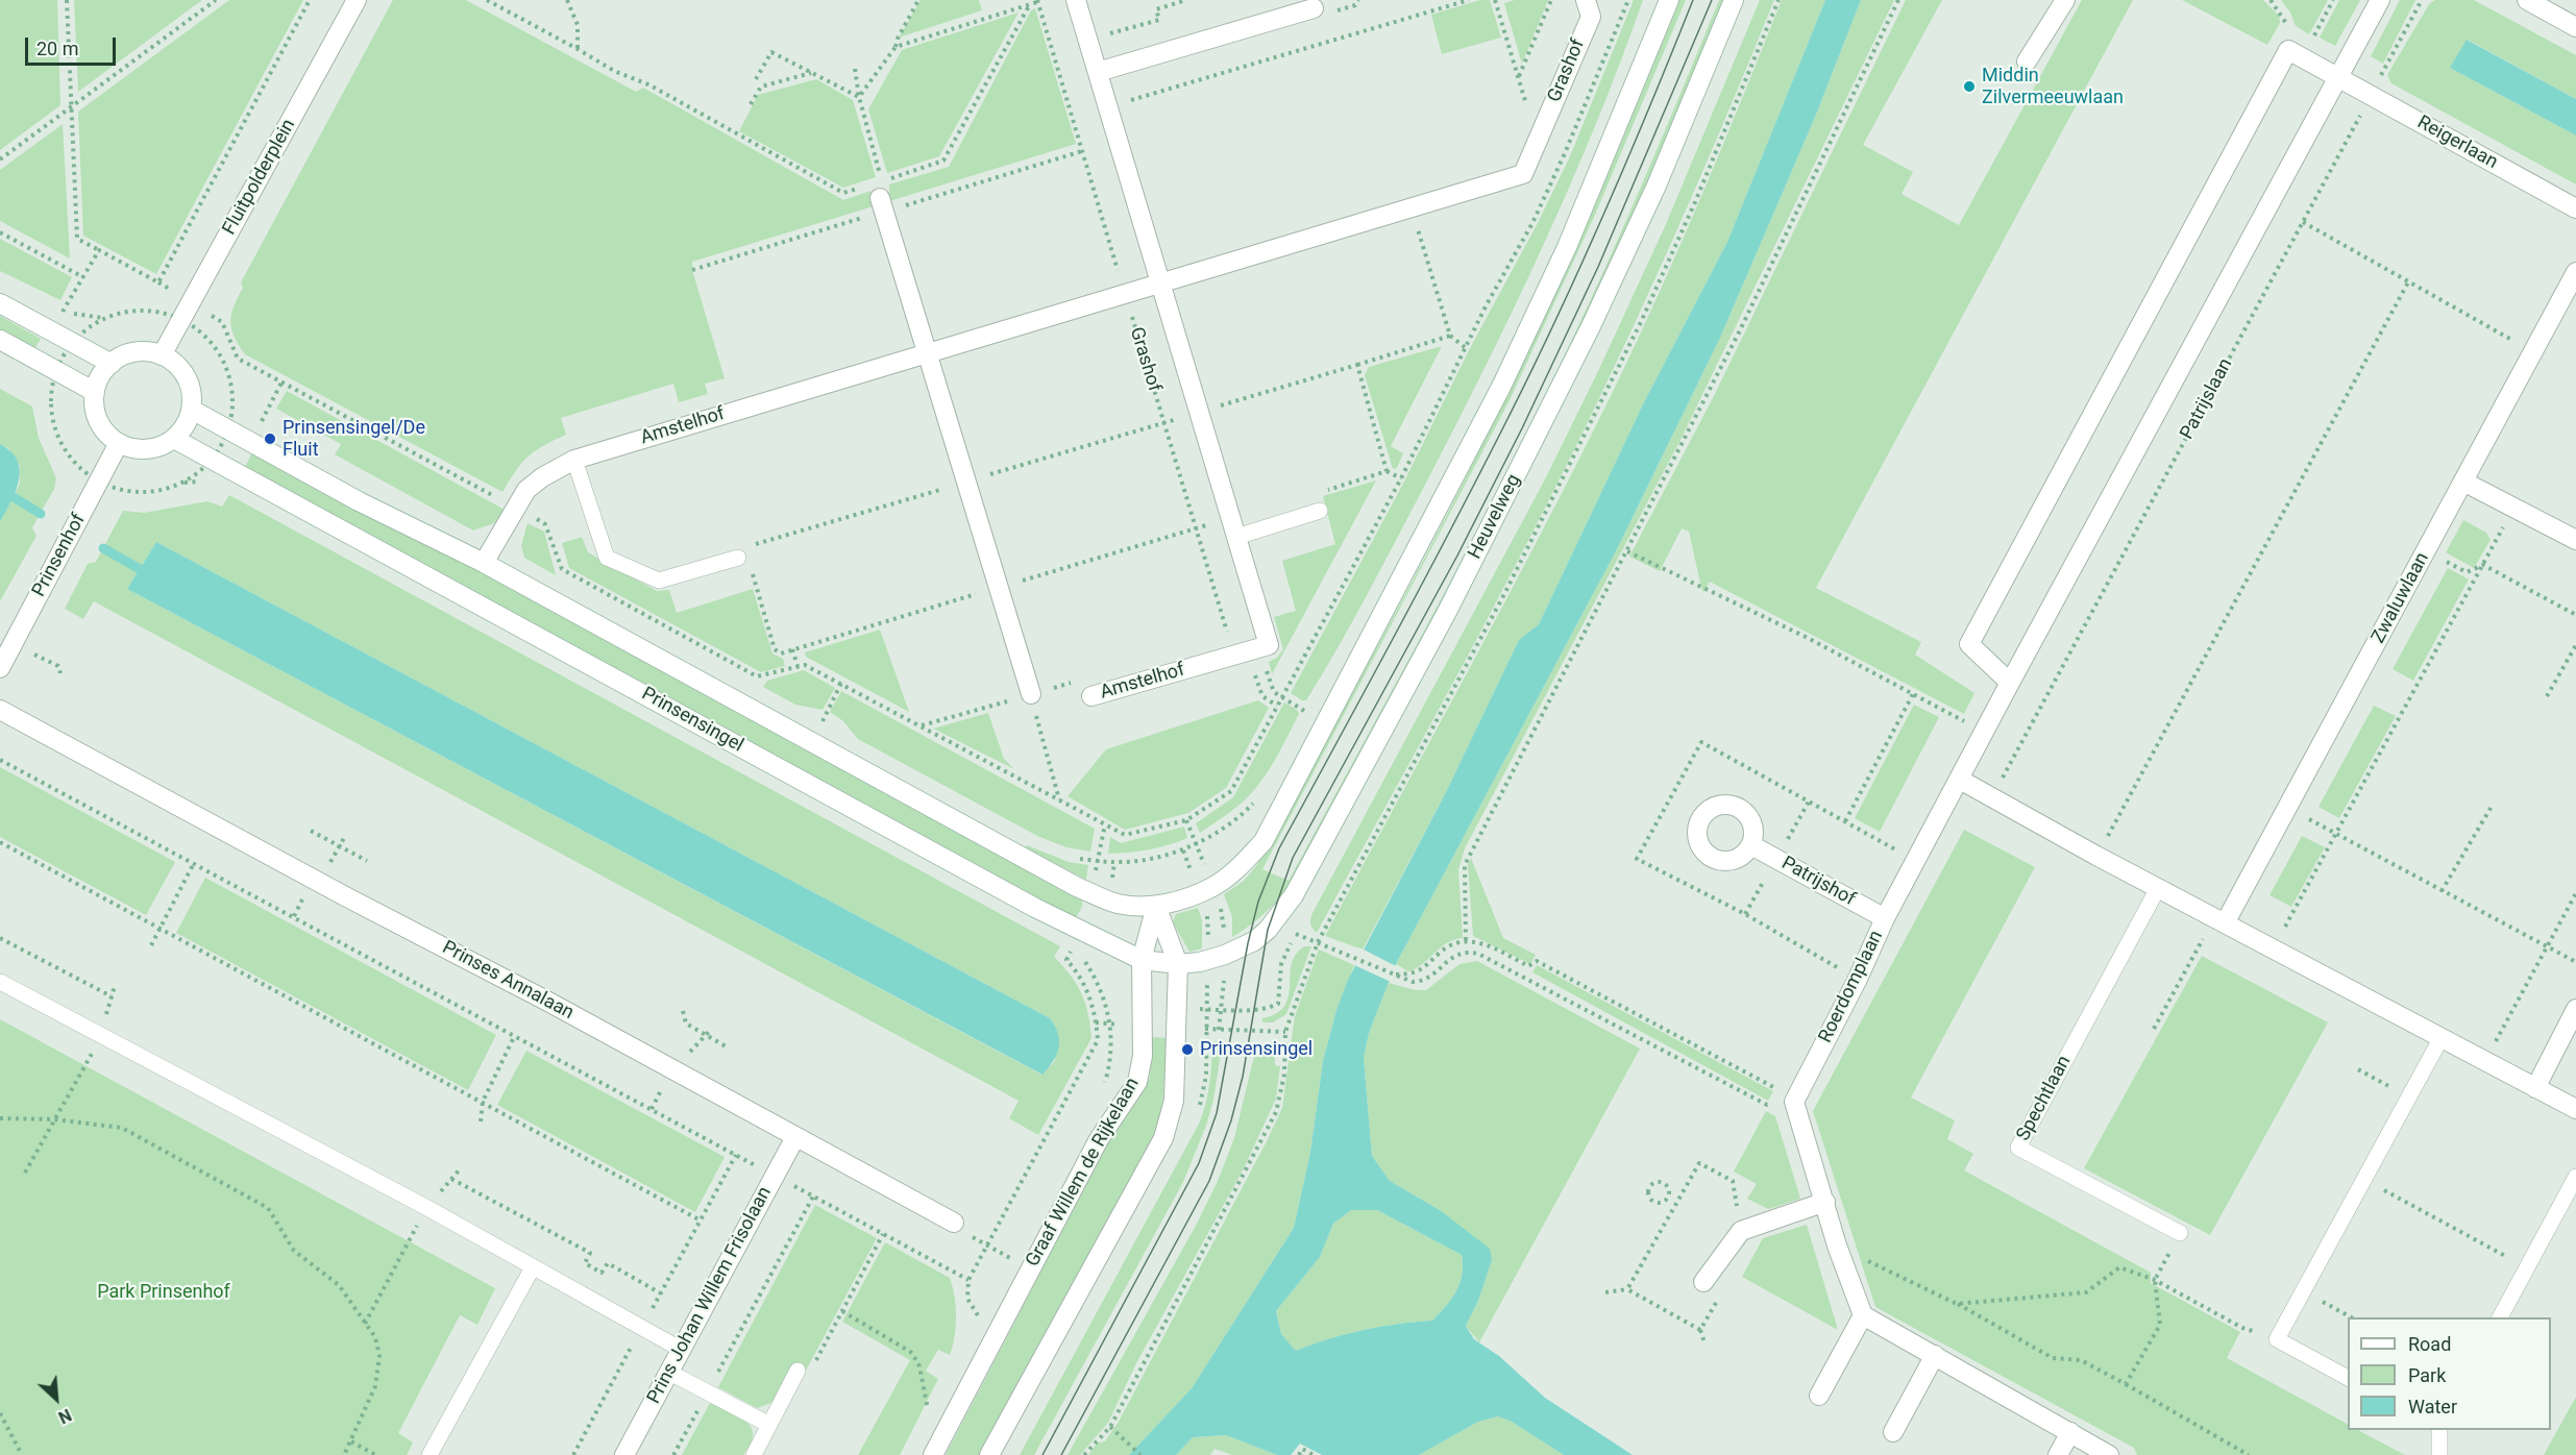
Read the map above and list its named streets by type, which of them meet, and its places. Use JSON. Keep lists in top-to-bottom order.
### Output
{
  "streets": {
    "street": [
      "Grashof",
      "Reigerlaan",
      "Fluitpolderplein",
      "Patrijslaan",
      "Amstelhof",
      "Heuvelweg",
      "Prinsenhof",
      "Zwaluwlaan",
      "Prinsensingel",
      "Patrijshof",
      "Prinses Annalaan",
      "Roerdomplaan",
      "Graaf Willem de Rijkelaan",
      "Prins Johan Willem Frisolaan"
    ],
    "lane": ["Spechtlaan"]
  },
  "crossings": [
    ["Grashof", "Amstelhof"],
    ["Reigerlaan", "Patrijslaan"],
    ["Fluitpolderplein", "Prinsenhof"],
    ["Fluitpolderplein", "Prinsensingel"],
    ["Patrijslaan", "Roerdomplaan"],
    ["Amstelhof", "Prinsensingel"],
    ["Heuvelweg", "Prinsensingel"],
    ["Prinsenhof", "Prinsensingel"],
    ["Prinsensingel", "Graaf Willem de Rijkelaan"],
    ["Patrijshof", "Roerdomplaan"],
    ["Prinses Annalaan", "Prins Johan Willem Frisolaan"]
  ],
  "parks": ["Park Prinsenhof"],
  "places": ["Middin Zilvermeeuwlaan", "Prinsensingel/De Fluit", "Prinsensingel"],
  "legend": ["Road", "Park", "Water"],
  "scale_bar": "20 m",
  "north": "bottom right"
}
